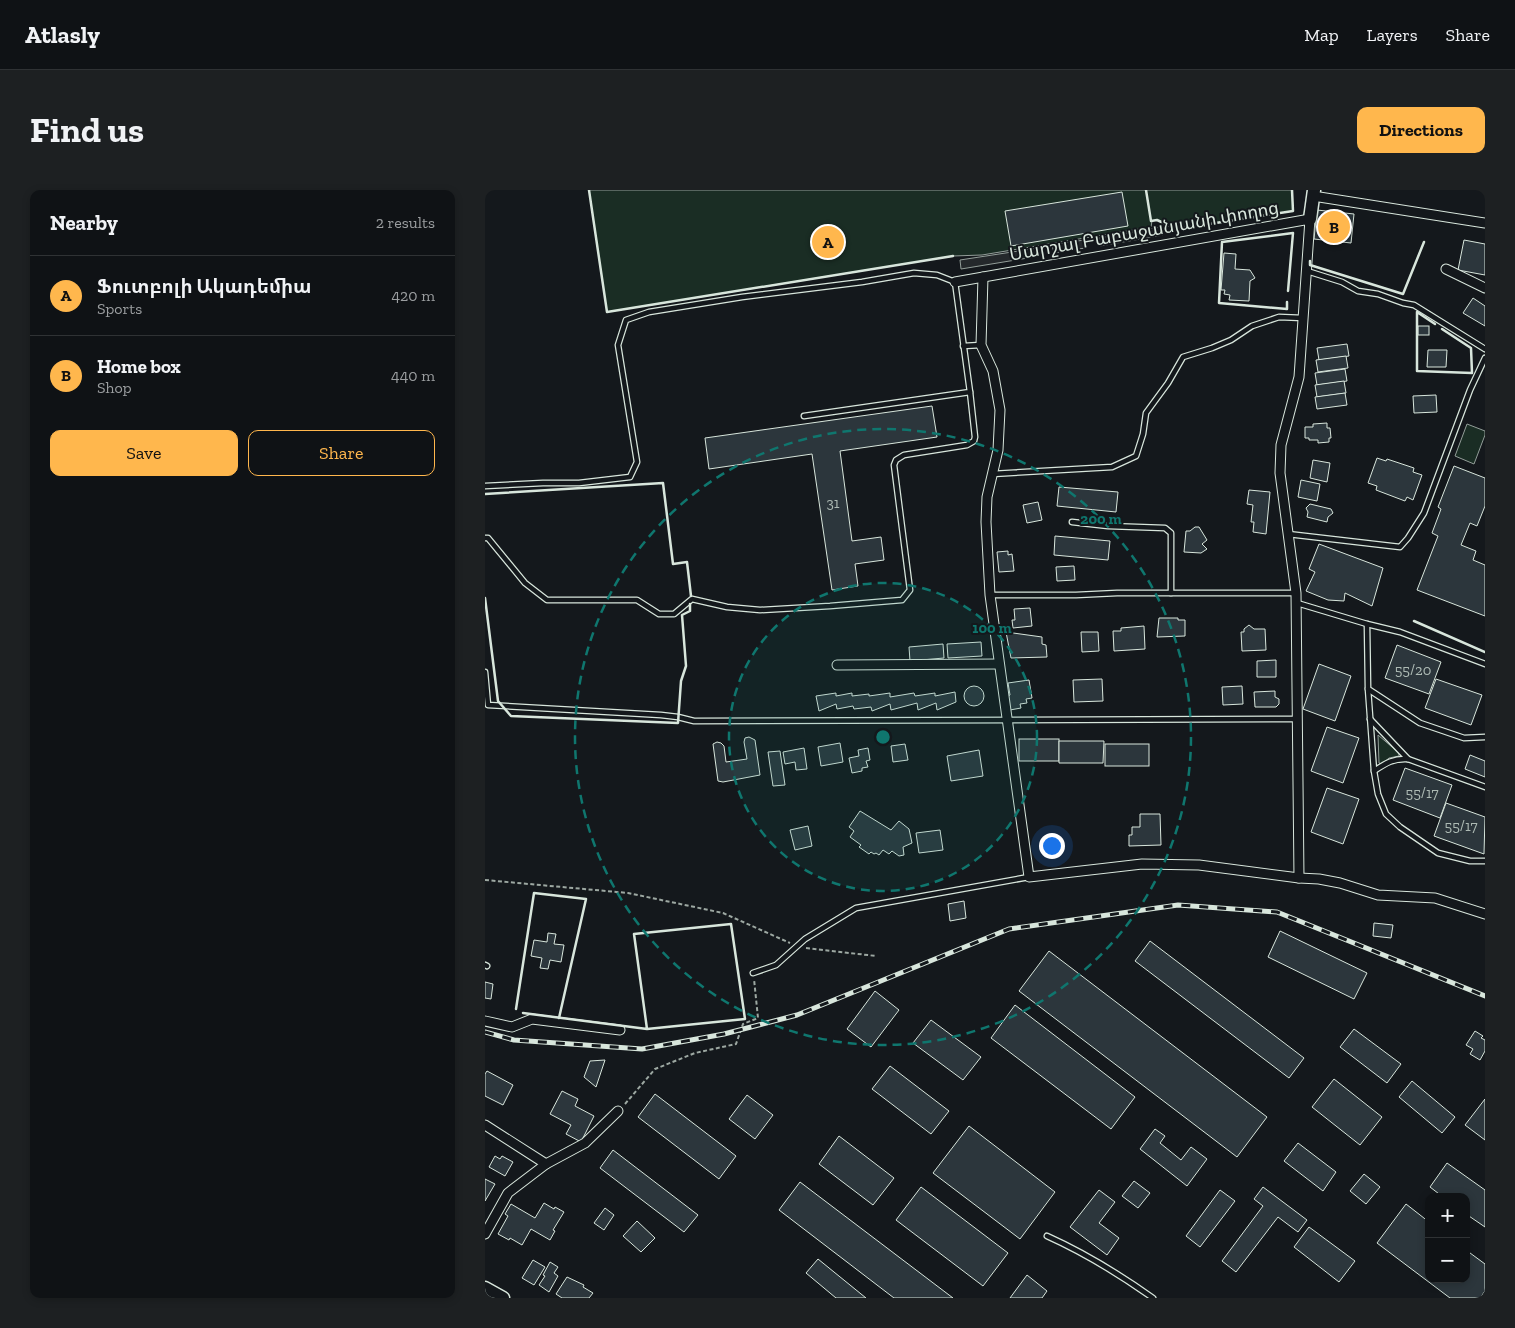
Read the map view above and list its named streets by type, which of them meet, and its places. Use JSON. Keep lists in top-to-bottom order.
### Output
{
  "streets": {
    "street": ["Մարշալ Բաբաջանյանի փողոց"]
  },
  "house_numbers": [
    "31",
    "55/20",
    "55/17",
    "55/17"
  ],
  "page": {
    "header": "Atlasly",
    "nav": ["Map", "Layers", "Share"],
    "buttons": [
      "Directions",
      ["Save", "Share"]
    ],
    "title": "Find us",
    "heading": ["Nearby", "2 results"],
    "pins": ["B", "A"],
    "list": [
      {
        "mark": "A",
        "name": "Ֆուտբոլի Ակադեմիա",
        "note": "Sports",
        "value": "420 m"
      },
      {
        "mark": "B",
        "name": "Home box",
        "note": "Shop",
        "value": "440 m"
      }
    ],
    "map_buttons": ["+", "−"]
  },
  "rings": ["200 m", "100 m"]
}
